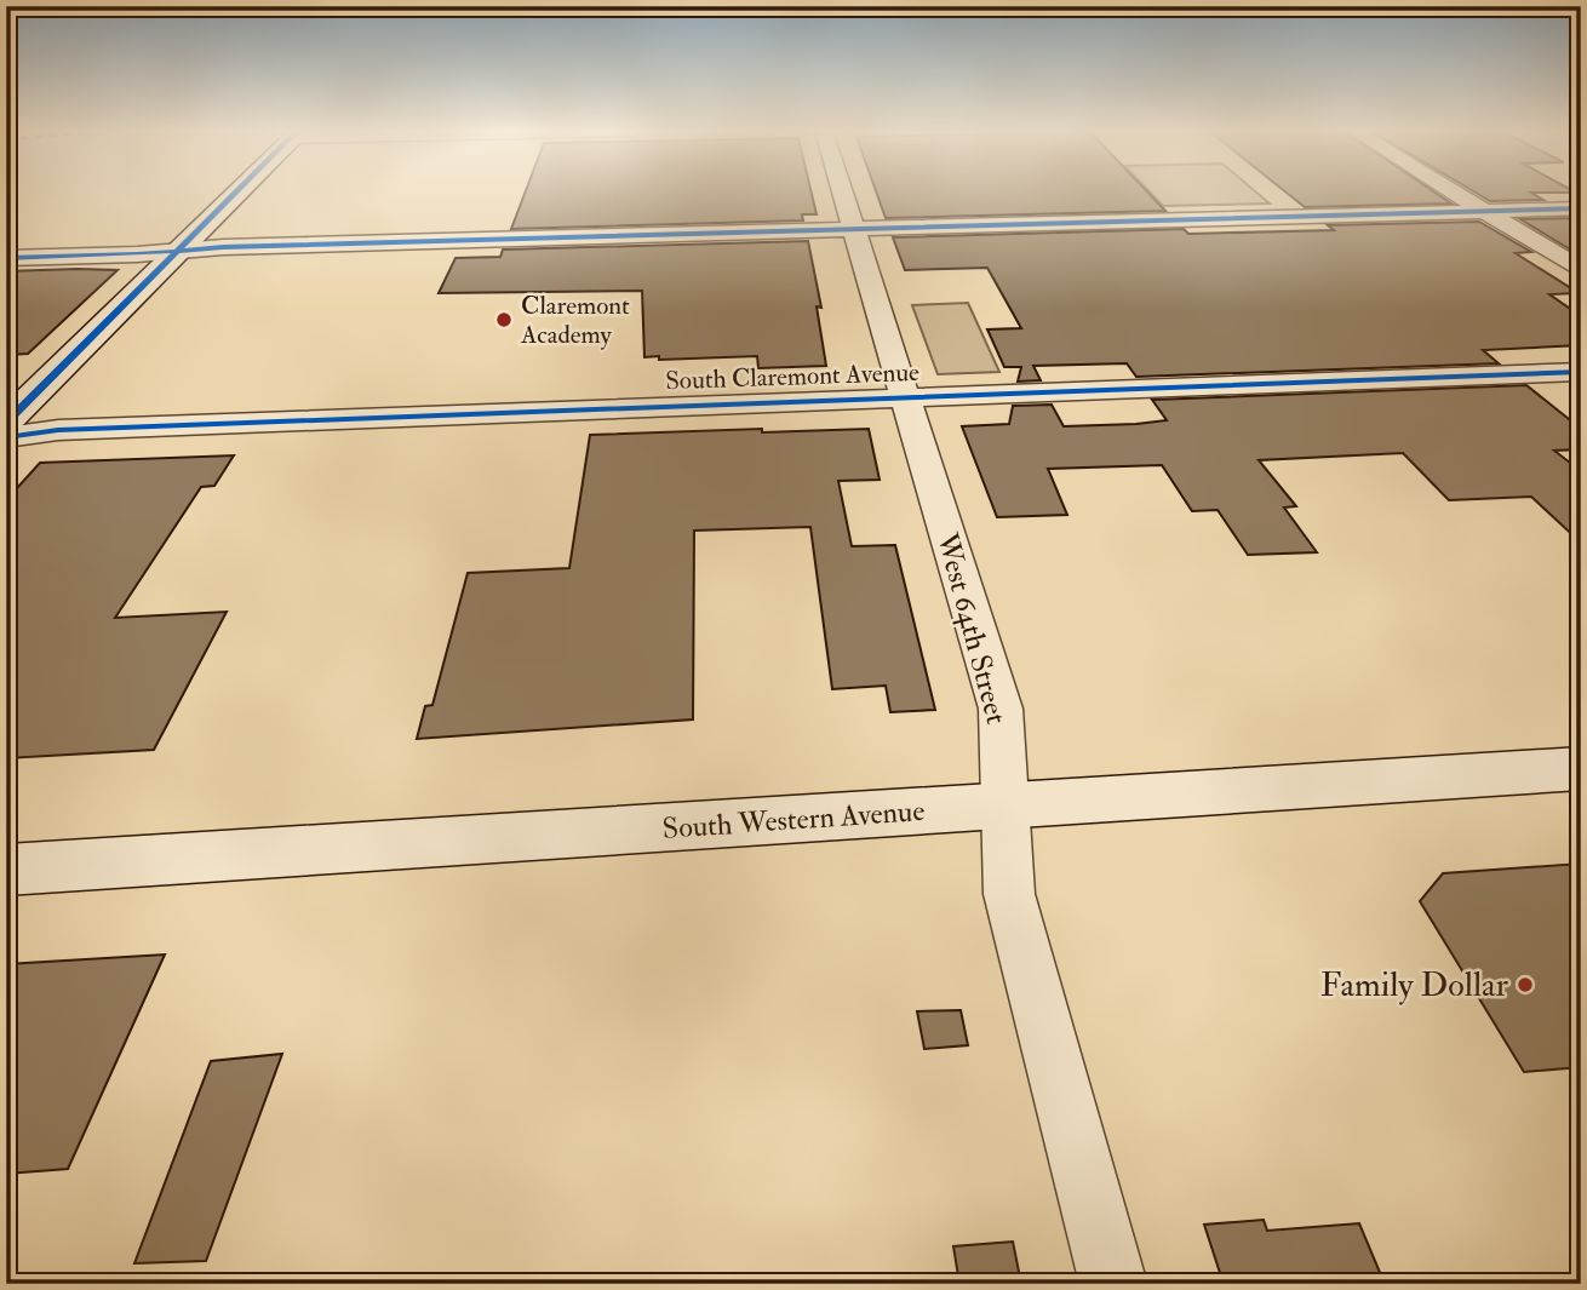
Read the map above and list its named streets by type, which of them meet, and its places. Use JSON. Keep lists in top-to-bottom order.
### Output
{
  "streets": {
    "main road": ["South Western Avenue"],
    "street": ["South Claremont Avenue", "West 64th Street"]
  },
  "crossings": [
    ["South Claremont Avenue", "West 64th Street"],
    ["West 64th Street", "South Western Avenue"]
  ],
  "places": ["Claremont Academy", "Family Dollar"]
}
